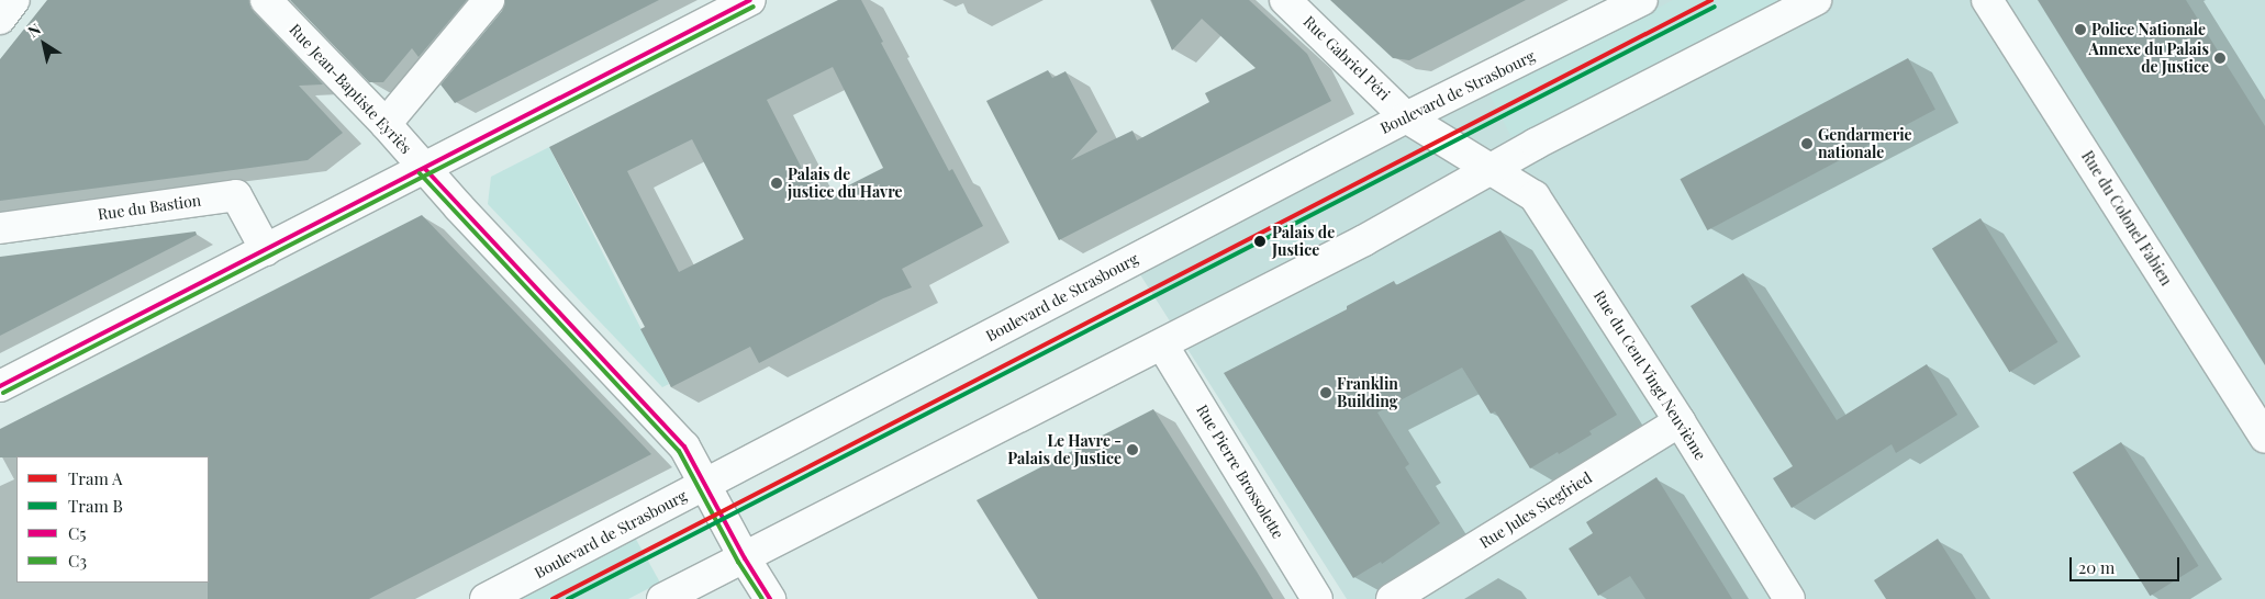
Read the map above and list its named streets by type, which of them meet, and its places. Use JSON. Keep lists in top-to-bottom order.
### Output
{
  "streets": {
    "street": [
      "Rue Gabriel Péri",
      "Rue Jean-Baptiste Eyriès",
      "Boulevard de Strasbourg",
      "Rue du Bastion",
      "Rue du Colonel Fabien",
      "Rue du Cent Vingt Neuvième",
      "Rue Pierre Brossolette",
      "Rue Jules Siegfried"
    ]
  },
  "crossings": [
    ["Rue Gabriel Péri", "Boulevard de Strasbourg"],
    ["Rue Gabriel Péri", "Rue du Cent Vingt Neuvième"],
    ["Rue Jean-Baptiste Eyriès", "Boulevard de Strasbourg"],
    ["Rue du Cent Vingt Neuvième", "Rue Jules Siegfried"]
  ],
  "places": [
    "Police Nationale",
    "Annexe du Palais de Justice",
    "Gendarmerie nationale",
    "Palais de justice du Havre",
    "Palais de Justice",
    "Franklin Building",
    "Le Havre - Palais de Justice"
  ],
  "lines": [
    "tram line A",
    "transit line C5",
    "tram line B",
    "transit line C3"
  ],
  "legend": [
    "Tram A",
    "Tram B",
    "C5",
    "C3"
  ],
  "scale_bar": "20 m",
  "north": "top left"
}
